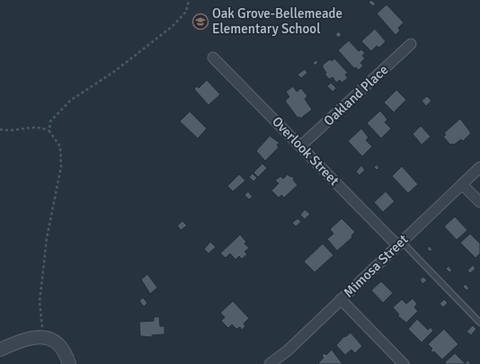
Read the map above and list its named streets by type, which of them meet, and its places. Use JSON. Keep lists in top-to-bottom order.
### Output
{
  "streets": {
    "street": ["Oakland Place", "Overlook Street", "Mimosa Street"]
  },
  "crossings": [
    ["Oakland Place", "Overlook Street"],
    ["Overlook Street", "Mimosa Street"]
  ],
  "places": {
    "school or university": ["Oak Grove-Bellemeade Elementary School"]
  }
}
